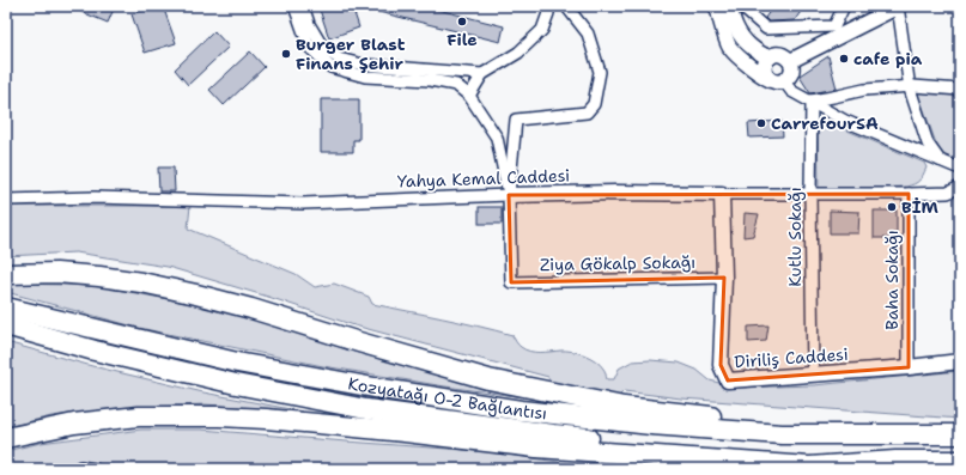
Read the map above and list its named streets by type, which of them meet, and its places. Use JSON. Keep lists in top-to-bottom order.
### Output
{
  "streets": {
    "highway": ["Kozyatağı O-2 Bağlantısı"],
    "street": [
      "Yahya Kemal Caddesi",
      "Kutlu Sokağı",
      "Ziya Gökalp Sokağı",
      "Baha Sokağı",
      "Diriliş Caddesi"
    ]
  },
  "crossings": [
    ["Yahya Kemal Caddesi", "Kutlu Sokağı"],
    ["Yahya Kemal Caddesi", "Ziya Gökalp Sokağı"],
    ["Yahya Kemal Caddesi", "Baha Sokağı"],
    ["Yahya Kemal Caddesi", "Diriliş Caddesi"],
    ["Kutlu Sokağı", "Diriliş Caddesi"],
    ["Ziya Gökalp Sokağı", "Diriliş Caddesi"],
    ["Baha Sokağı", "Diriliş Caddesi"]
  ],
  "places": [
    "File",
    "Burger Blast Finans Şehir",
    "cafe pia",
    "CarrefourSA",
    "BİM"
  ]
}
